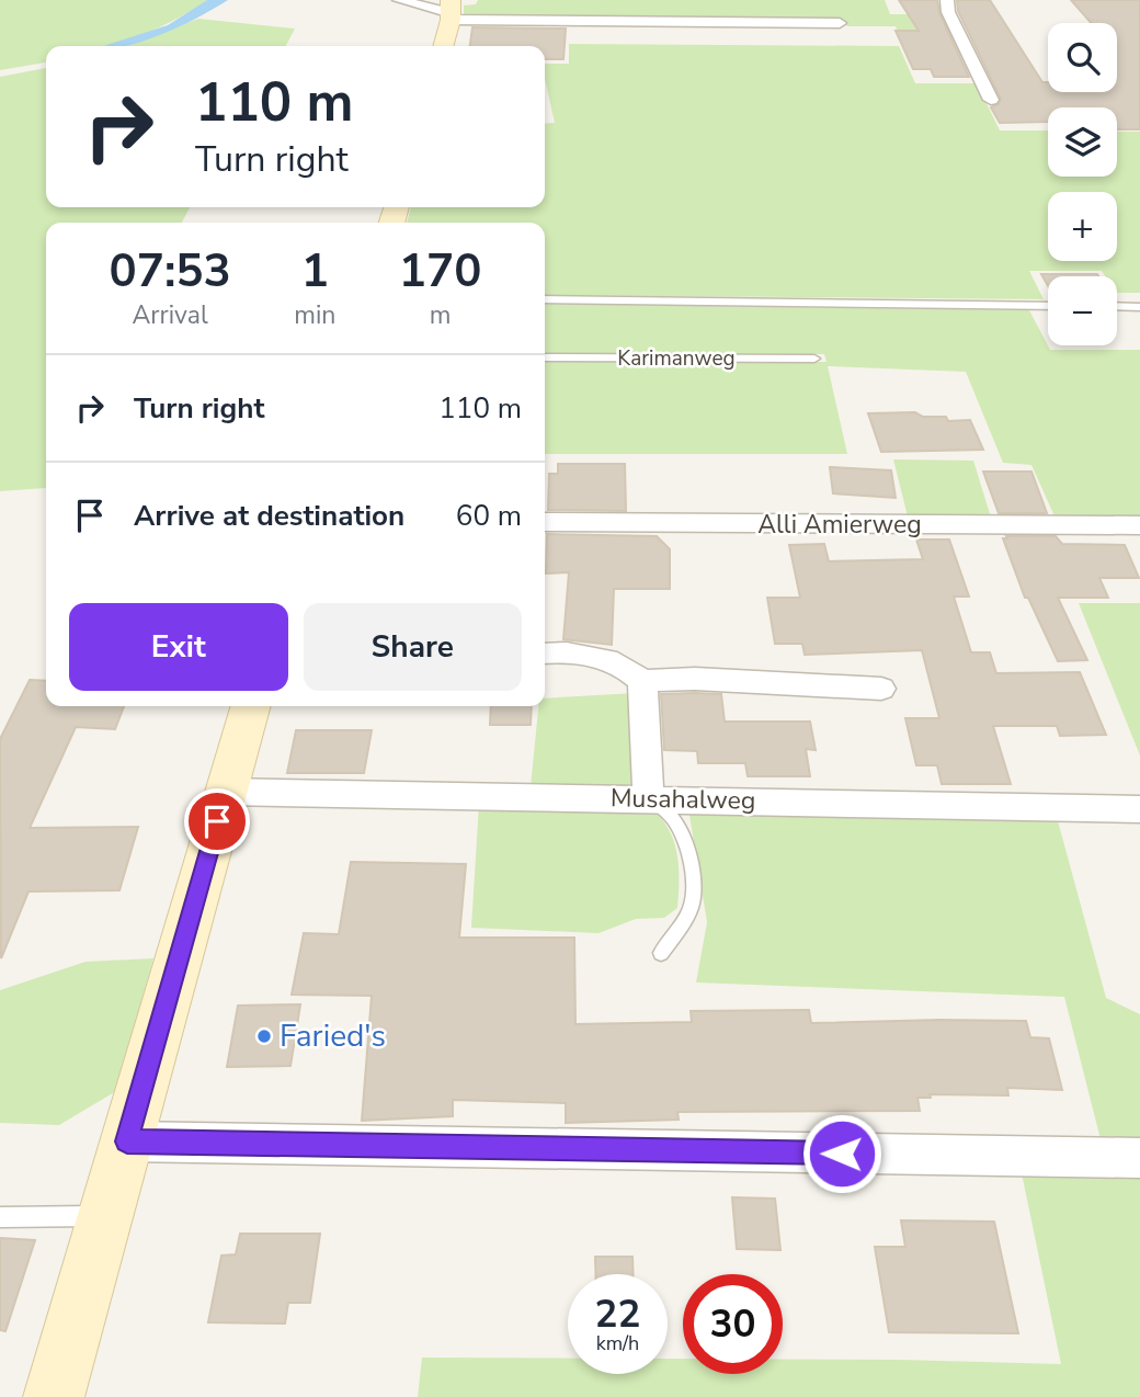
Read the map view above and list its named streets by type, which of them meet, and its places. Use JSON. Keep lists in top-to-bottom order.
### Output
{
  "streets": {
    "street": ["Alli Amierweg", "Musahalweg"],
    "lane": ["Karimanweg"]
  },
  "places": ["Faried's"],
  "page": {
    "map_buttons": ["+", "−"],
    "turn": ["110 m", "Turn right"],
    "eta": [
      "07:53",
      "Arrival",
      "1",
      "min",
      "170",
      "m"
    ],
    "list": [
      {
        "name": "Turn right",
        "value": "110 m"
      },
      {
        "name": "Arrive at destination",
        "value": "60 m"
      }
    ],
    "buttons": ["Exit", "Share"],
    "speed": "22 km/h",
    "limit": "30"
  }
}
